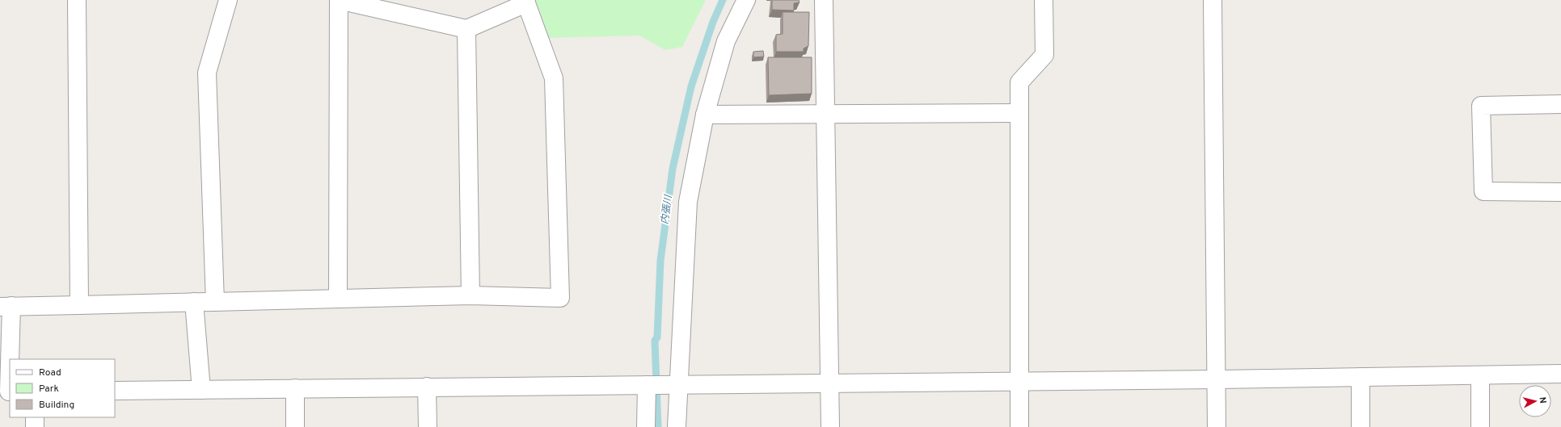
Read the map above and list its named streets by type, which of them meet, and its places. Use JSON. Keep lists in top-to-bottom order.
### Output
{
  "water": ["内張川"],
  "legend": ["Road", "Park", "Building"],
  "north": "right"
}
